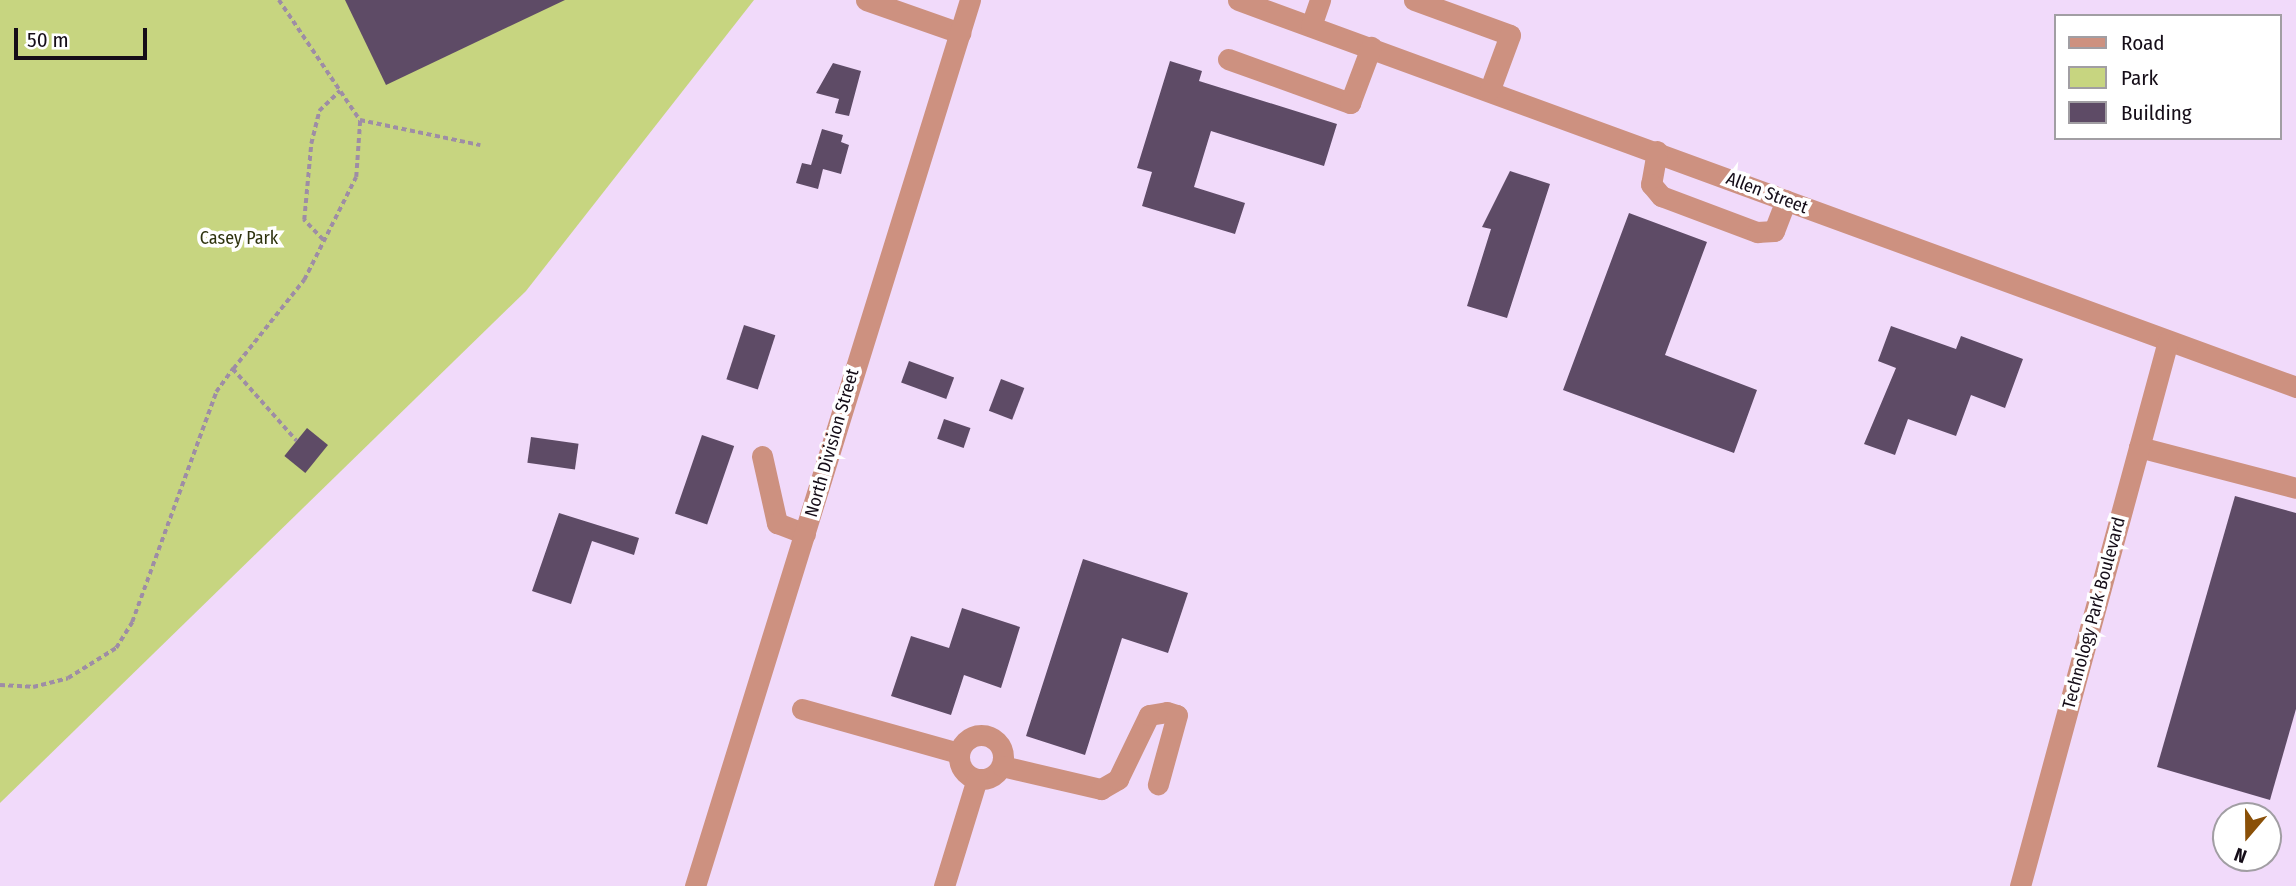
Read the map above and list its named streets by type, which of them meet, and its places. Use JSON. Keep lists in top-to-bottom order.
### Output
{
  "streets": {
    "street": ["Allen Street", "North Division Street", "Technology Park Boulevard"]
  },
  "crossings": [
    ["Allen Street", "Technology Park Boulevard"]
  ],
  "parks": ["Casey Park"],
  "legend": ["Road", "Park", "Building"],
  "scale_bar": "50 m",
  "north": "bottom"
}
